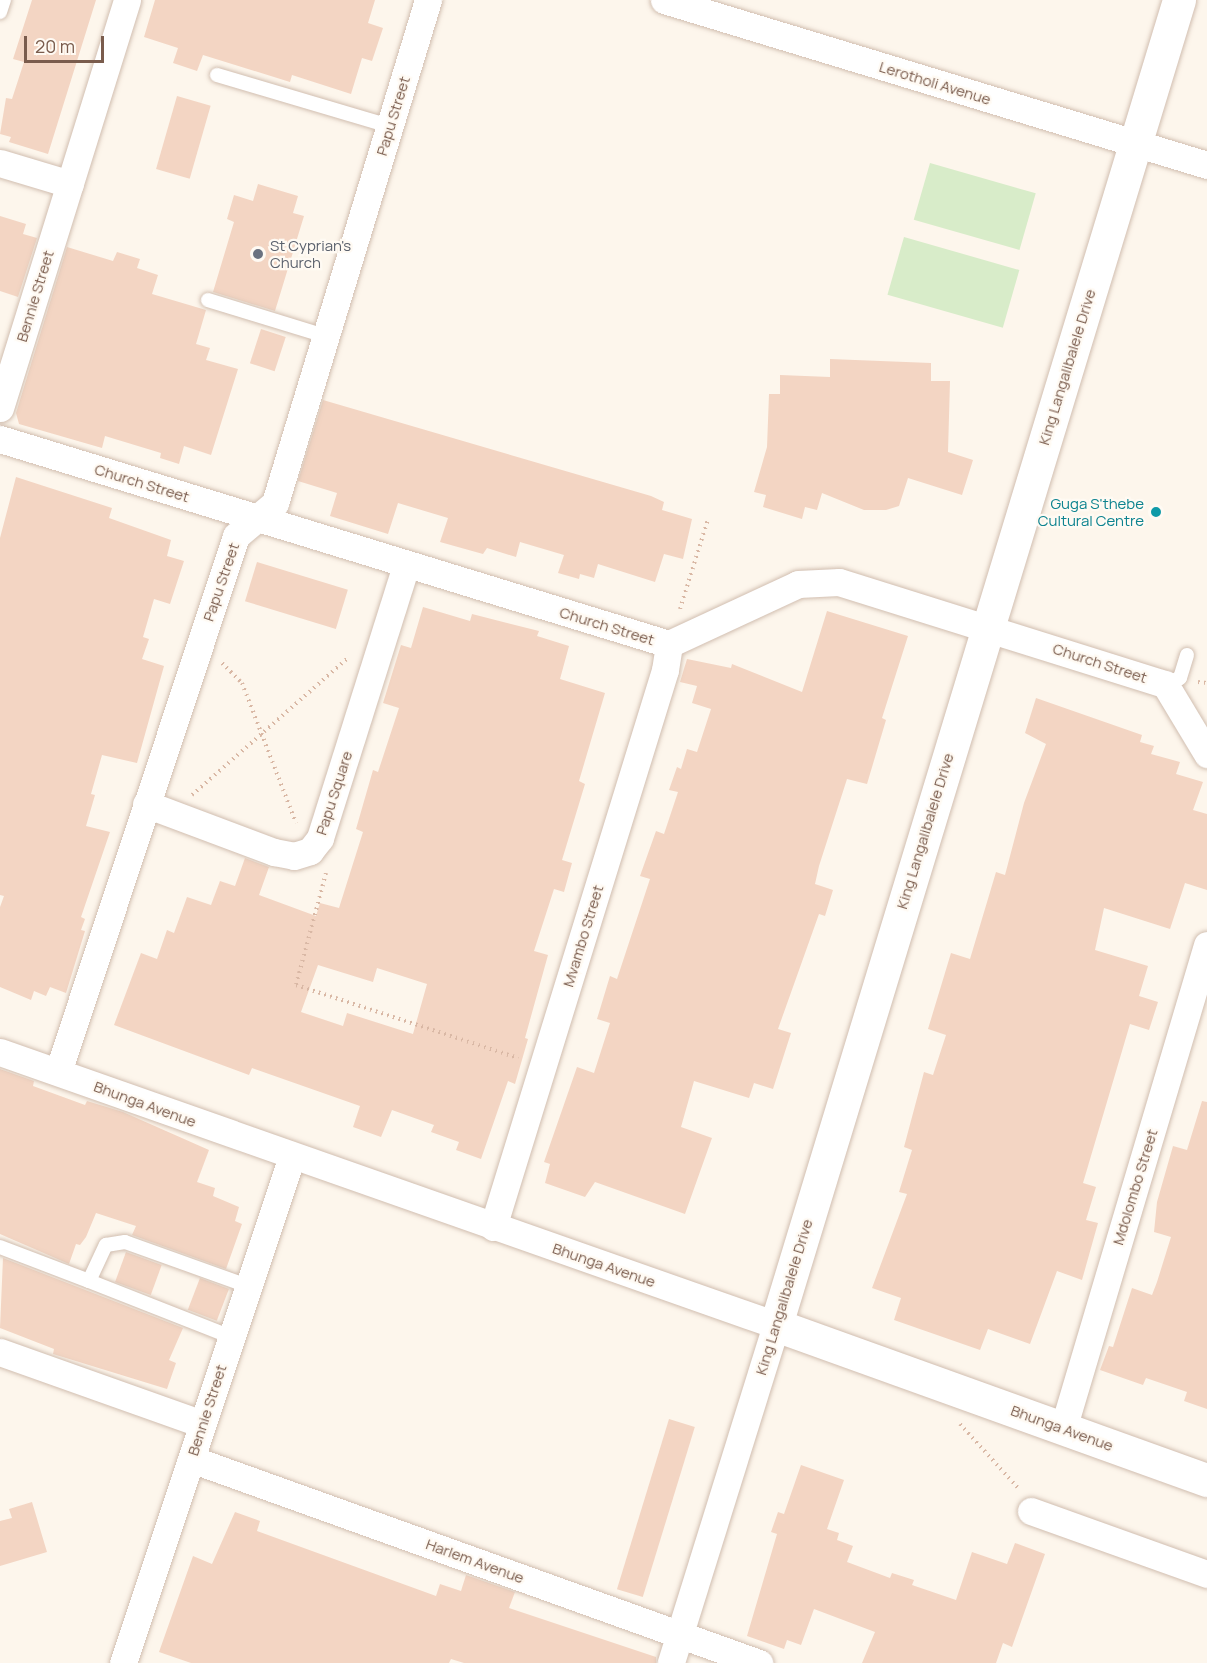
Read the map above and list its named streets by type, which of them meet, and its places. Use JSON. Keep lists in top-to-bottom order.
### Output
{
  "streets": {
    "street": [
      "Lerotholi Avenue",
      "Papu Street",
      "Bennie Street",
      "King Langalibalele Drive",
      "Church Street",
      "Papu Square",
      "Mvambo Street",
      "Bhunga Avenue",
      "Mdolombo Street",
      "Harlem Avenue"
    ]
  },
  "crossings": [
    ["Lerotholi Avenue", "King Langalibalele Drive"],
    ["Papu Street", "Church Street"],
    ["Papu Street", "Papu Square"],
    ["Papu Street", "Bhunga Avenue"],
    ["Bennie Street", "Bhunga Avenue"],
    ["Bennie Street", "Harlem Avenue"],
    ["King Langalibalele Drive", "Church Street"],
    ["King Langalibalele Drive", "Bhunga Avenue"],
    ["King Langalibalele Drive", "Harlem Avenue"],
    ["Church Street", "Papu Square"],
    ["Church Street", "Mvambo Street"],
    ["Mvambo Street", "Bhunga Avenue"],
    ["Bhunga Avenue", "Mdolombo Street"]
  ],
  "places": ["St Cyprian's Church", "Guga S'thebe Cultural Centre"],
  "scale_bar": "20 m"
}
